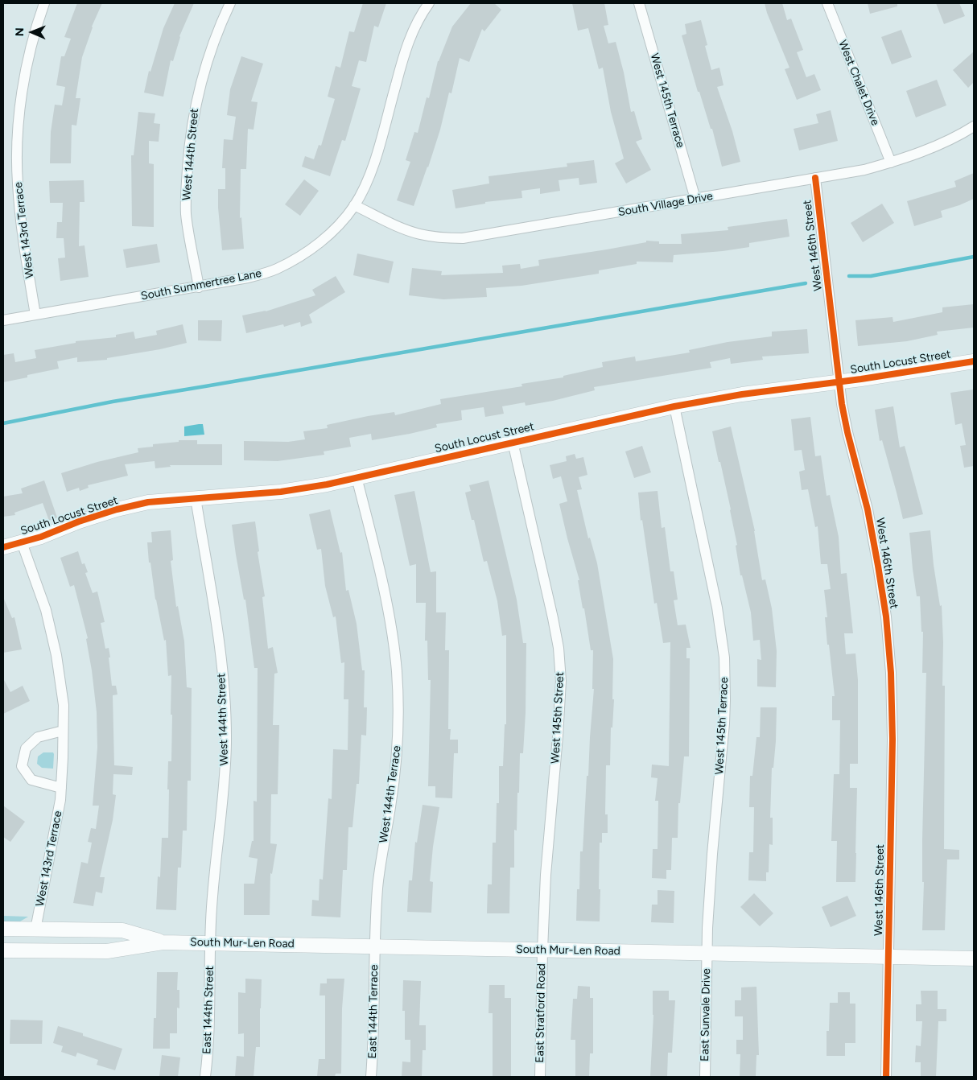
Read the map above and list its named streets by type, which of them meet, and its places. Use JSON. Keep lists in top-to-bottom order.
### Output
{
  "streets": {
    "main road": ["South Locust Street", "South Mur-Len Road"],
    "street": [
      "West Chalet Drive",
      "West 145th Terrace",
      "West 144th Street",
      "South Village Drive",
      "West 143rd Terrace",
      "West 146th Street",
      "South Summertree Lane",
      "West 145th Street",
      "West 144th Terrace",
      "East 144th Street",
      "East 144th Terrace",
      "East Stratford Road",
      "East Sunvale Drive"
    ]
  },
  "crossings": [
    ["West Chalet Drive", "South Village Drive"],
    ["West 145th Terrace", "South Village Drive"],
    ["West 145th Terrace", "South Locust Street"],
    ["West 145th Terrace", "South Mur-Len Road"],
    ["West 145th Terrace", "East Sunvale Drive"],
    ["West 144th Street", "South Summertree Lane"],
    ["West 144th Street", "South Locust Street"],
    ["West 144th Street", "South Mur-Len Road"],
    ["West 144th Street", "East 144th Street"],
    ["South Village Drive", "West 146th Street"],
    ["South Village Drive", "South Summertree Lane"],
    ["West 143rd Terrace", "South Summertree Lane"],
    ["West 143rd Terrace", "South Locust Street"],
    ["West 143rd Terrace", "South Mur-Len Road"],
    ["West 146th Street", "South Locust Street"],
    ["West 146th Street", "South Mur-Len Road"],
    ["South Locust Street", "West 145th Street"],
    ["South Locust Street", "West 144th Terrace"],
    ["West 145th Street", "South Mur-Len Road"],
    ["West 145th Street", "East Stratford Road"],
    ["West 144th Terrace", "South Mur-Len Road"],
    ["West 144th Terrace", "East 144th Terrace"],
    ["South Mur-Len Road", "East 144th Street"],
    ["South Mur-Len Road", "East 144th Terrace"],
    ["South Mur-Len Road", "East Stratford Road"],
    ["South Mur-Len Road", "East Sunvale Drive"]
  ],
  "north": "left"
}
